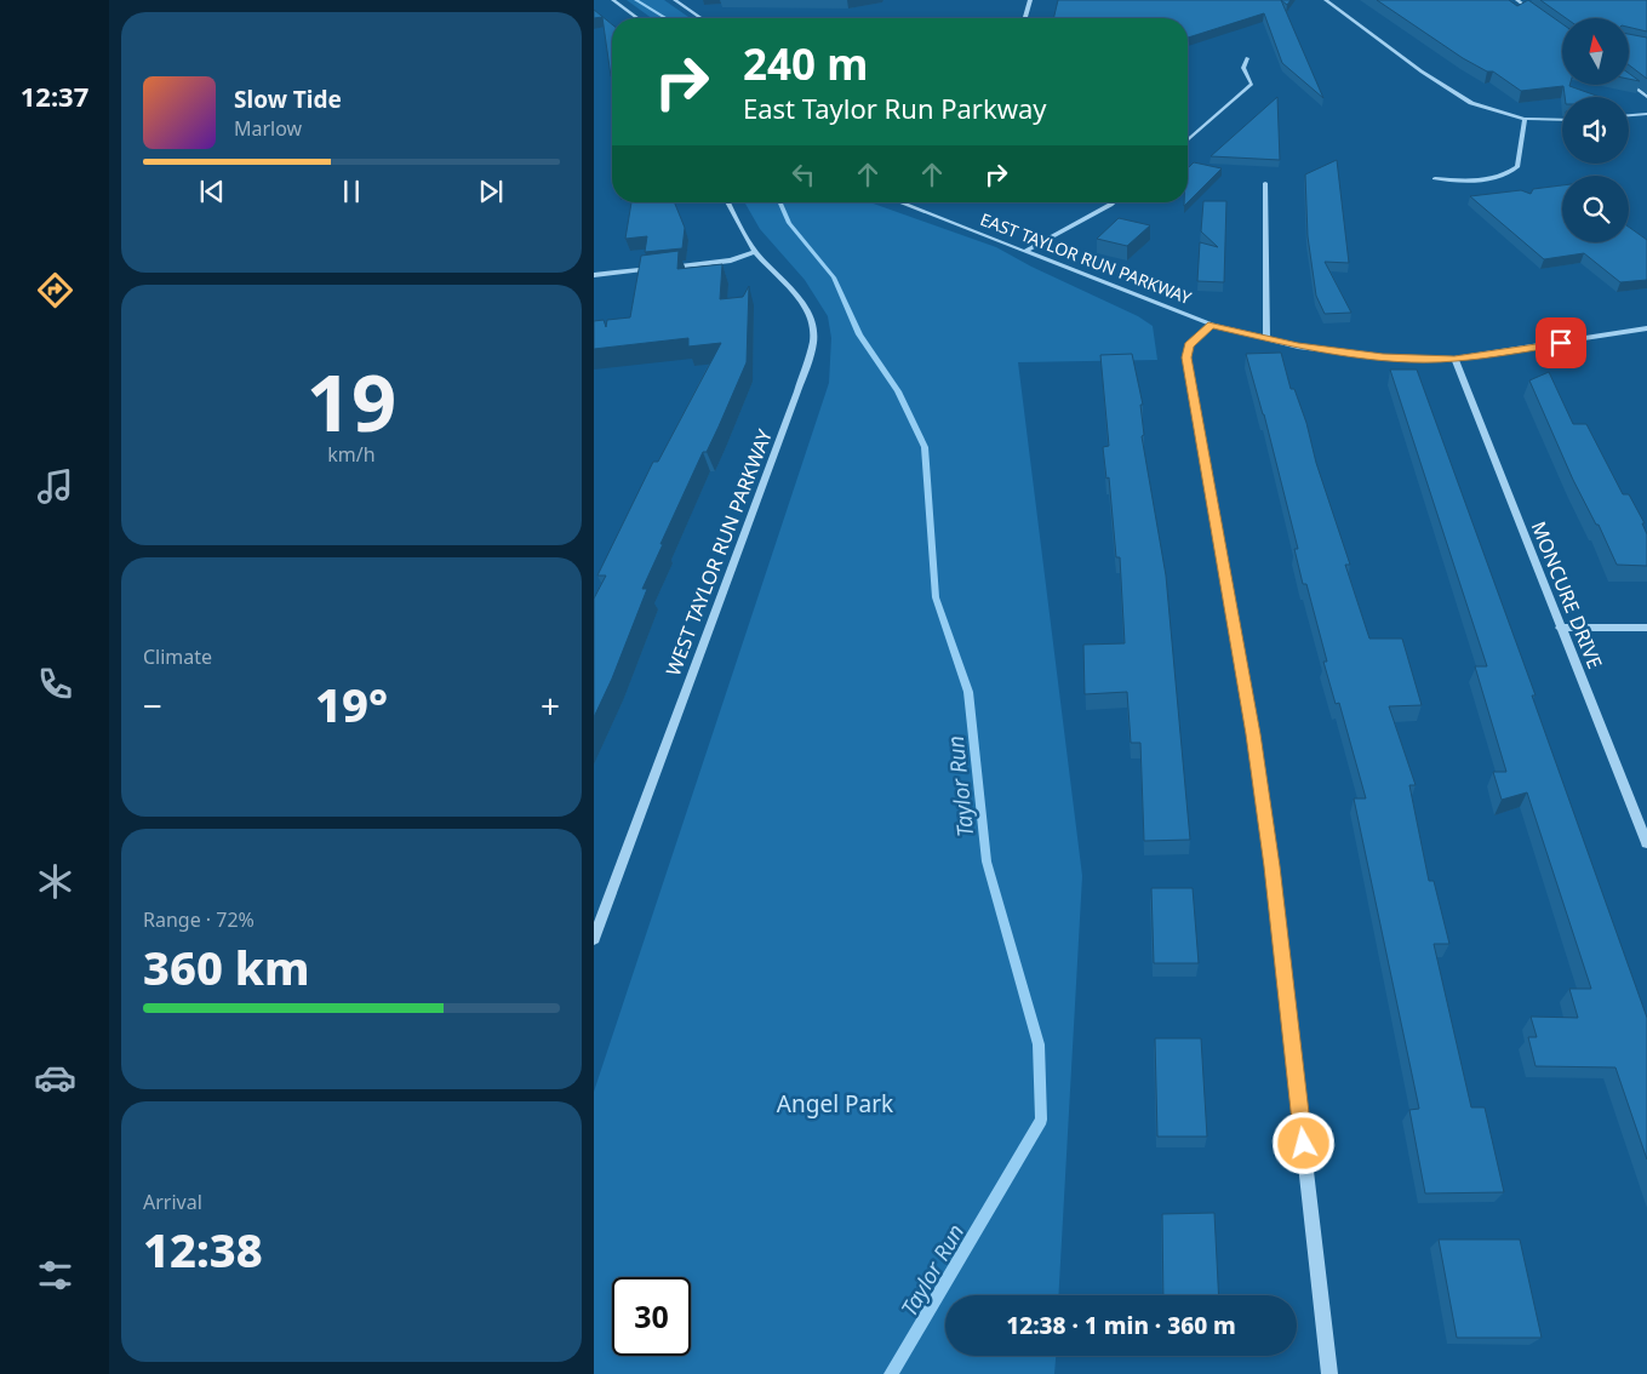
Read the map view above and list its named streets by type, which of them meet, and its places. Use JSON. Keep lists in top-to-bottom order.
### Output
{
  "streets": {
    "street": ["EAST TAYLOR RUN PARKWAY", "WEST TAYLOR RUN PARKWAY", "MONCURE DRIVE"]
  },
  "crossings": [
    ["EAST TAYLOR RUN PARKWAY", "MONCURE DRIVE"]
  ],
  "water": ["Taylor Run"],
  "parks": ["Angel Park"],
  "north": "top",
  "page": {
    "tabs": "12:37",
    "turn": ["240 m", "East Taylor Run Parkway"],
    "song": ["Slow Tide", "Marlow"],
    "tile": [
      ["19", "km/h"],
      "Climate",
      ["Range · 72%", "360 km"],
      ["Arrival", "12:38"]
    ],
    "heat": ["−", "19°", "+"],
    "limit": "30",
    "trip": "12:38 · 1 min · 360 m"
  }
}
